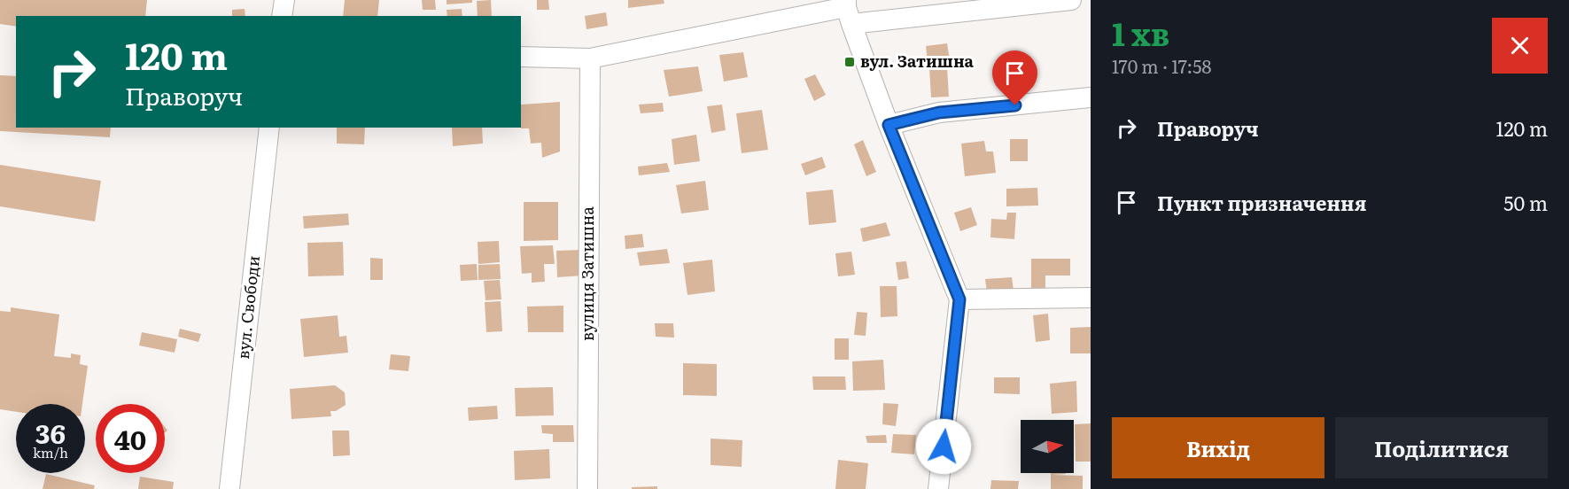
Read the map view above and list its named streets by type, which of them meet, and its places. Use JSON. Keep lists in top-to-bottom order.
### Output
{
  "streets": {
    "street": ["вулиця Затишна", "вул. Свободи"]
  },
  "places": {
    "transit": ["вул. Затишна"]
  },
  "north": "right",
  "page": {
    "heading": ["1 хв", "170 m · 17:58"],
    "turn": ["120 m", "Праворуч"],
    "list": [
      {
        "name": "Праворуч",
        "value": "120 m"
      },
      {
        "name": "Пункт призначення",
        "value": "50 m"
      }
    ],
    "speed": "36 km/h",
    "limit": "40",
    "buttons": ["Вихід", "Поділитися"]
  }
}
